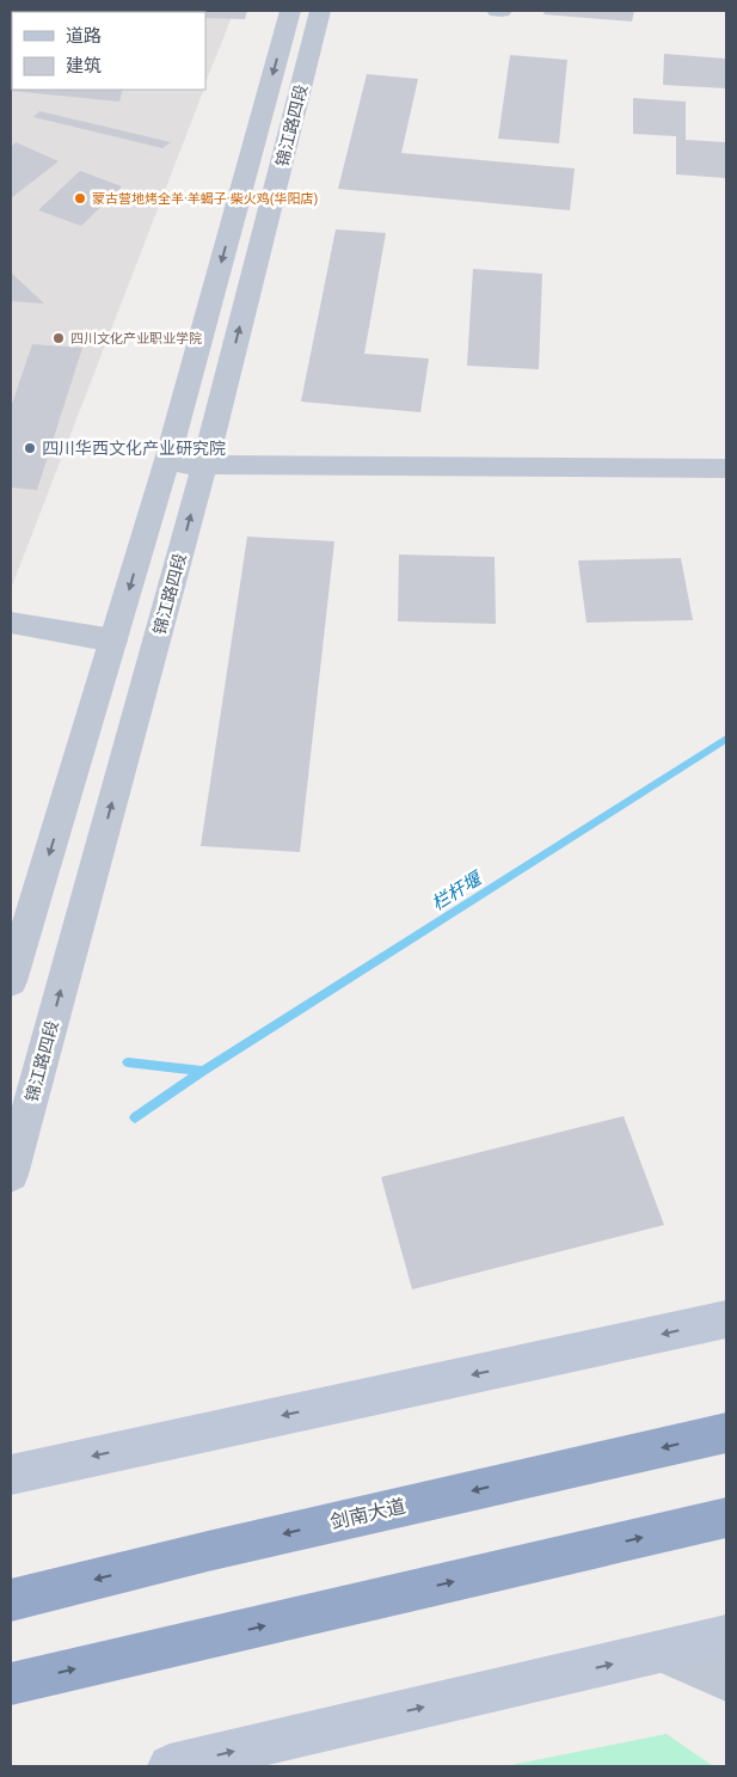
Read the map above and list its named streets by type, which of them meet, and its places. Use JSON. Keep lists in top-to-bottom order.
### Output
{
  "streets": {
    "highway": ["剑南大道"],
    "street": ["锦江路四段"]
  },
  "water": ["栏杆堰"],
  "places": ["蒙古营地烤全羊·羊蝎子·柴火鸡(华阳店)", "四川文化产业职业学院", "四川华西文化产业研究院"],
  "legend": ["道路", "建筑"]
}
